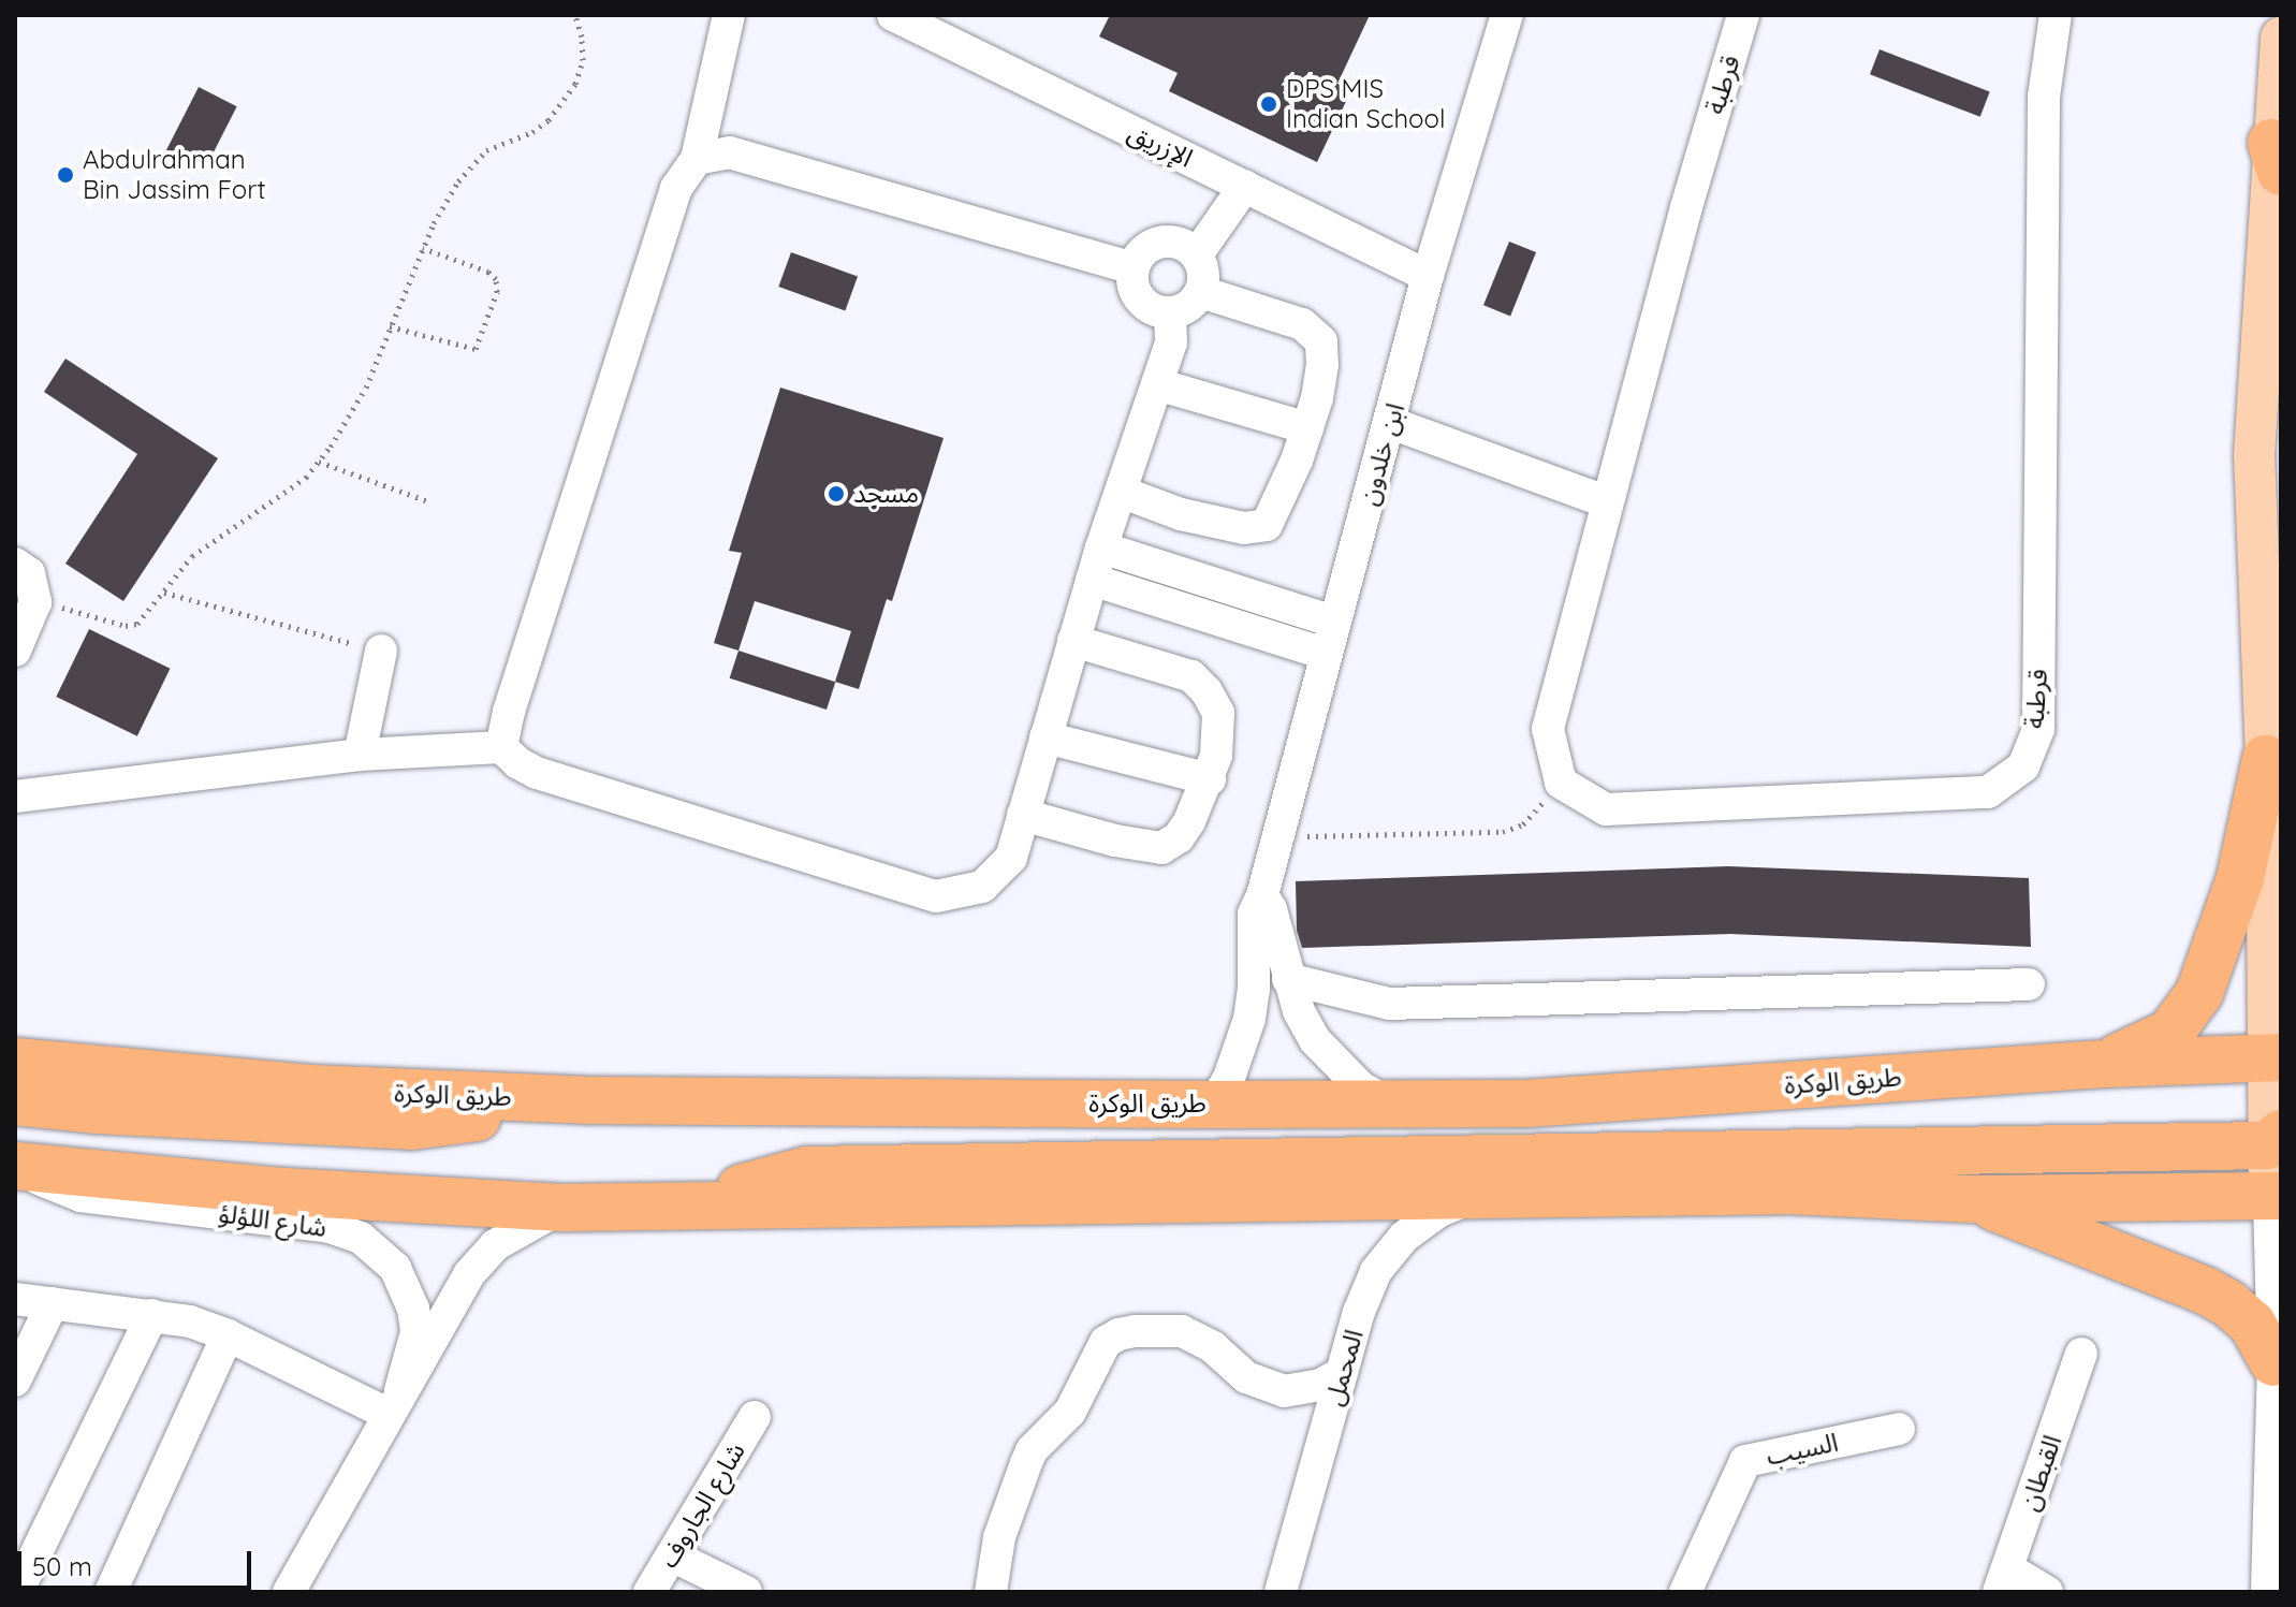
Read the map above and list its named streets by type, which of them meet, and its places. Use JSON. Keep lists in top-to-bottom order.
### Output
{
  "streets": {
    "highway": ["طريق الوكرة"],
    "street": [
      "قرطبة",
      "الإزريق",
      "ابن خلدون",
      "شارع اللؤلؤ",
      "المحمل",
      "السيب",
      "القبطان",
      "شارع الجاروف"
    ]
  },
  "crossings": [
    ["الإزريق", "ابن خلدون"],
    ["ابن خلدون", "طريق الوكرة"]
  ],
  "places": ["DPS MIS Indian School", "Abdulrahman Bin Jassim Fort", "مسجد"],
  "scale_bar": "50 m"
}
